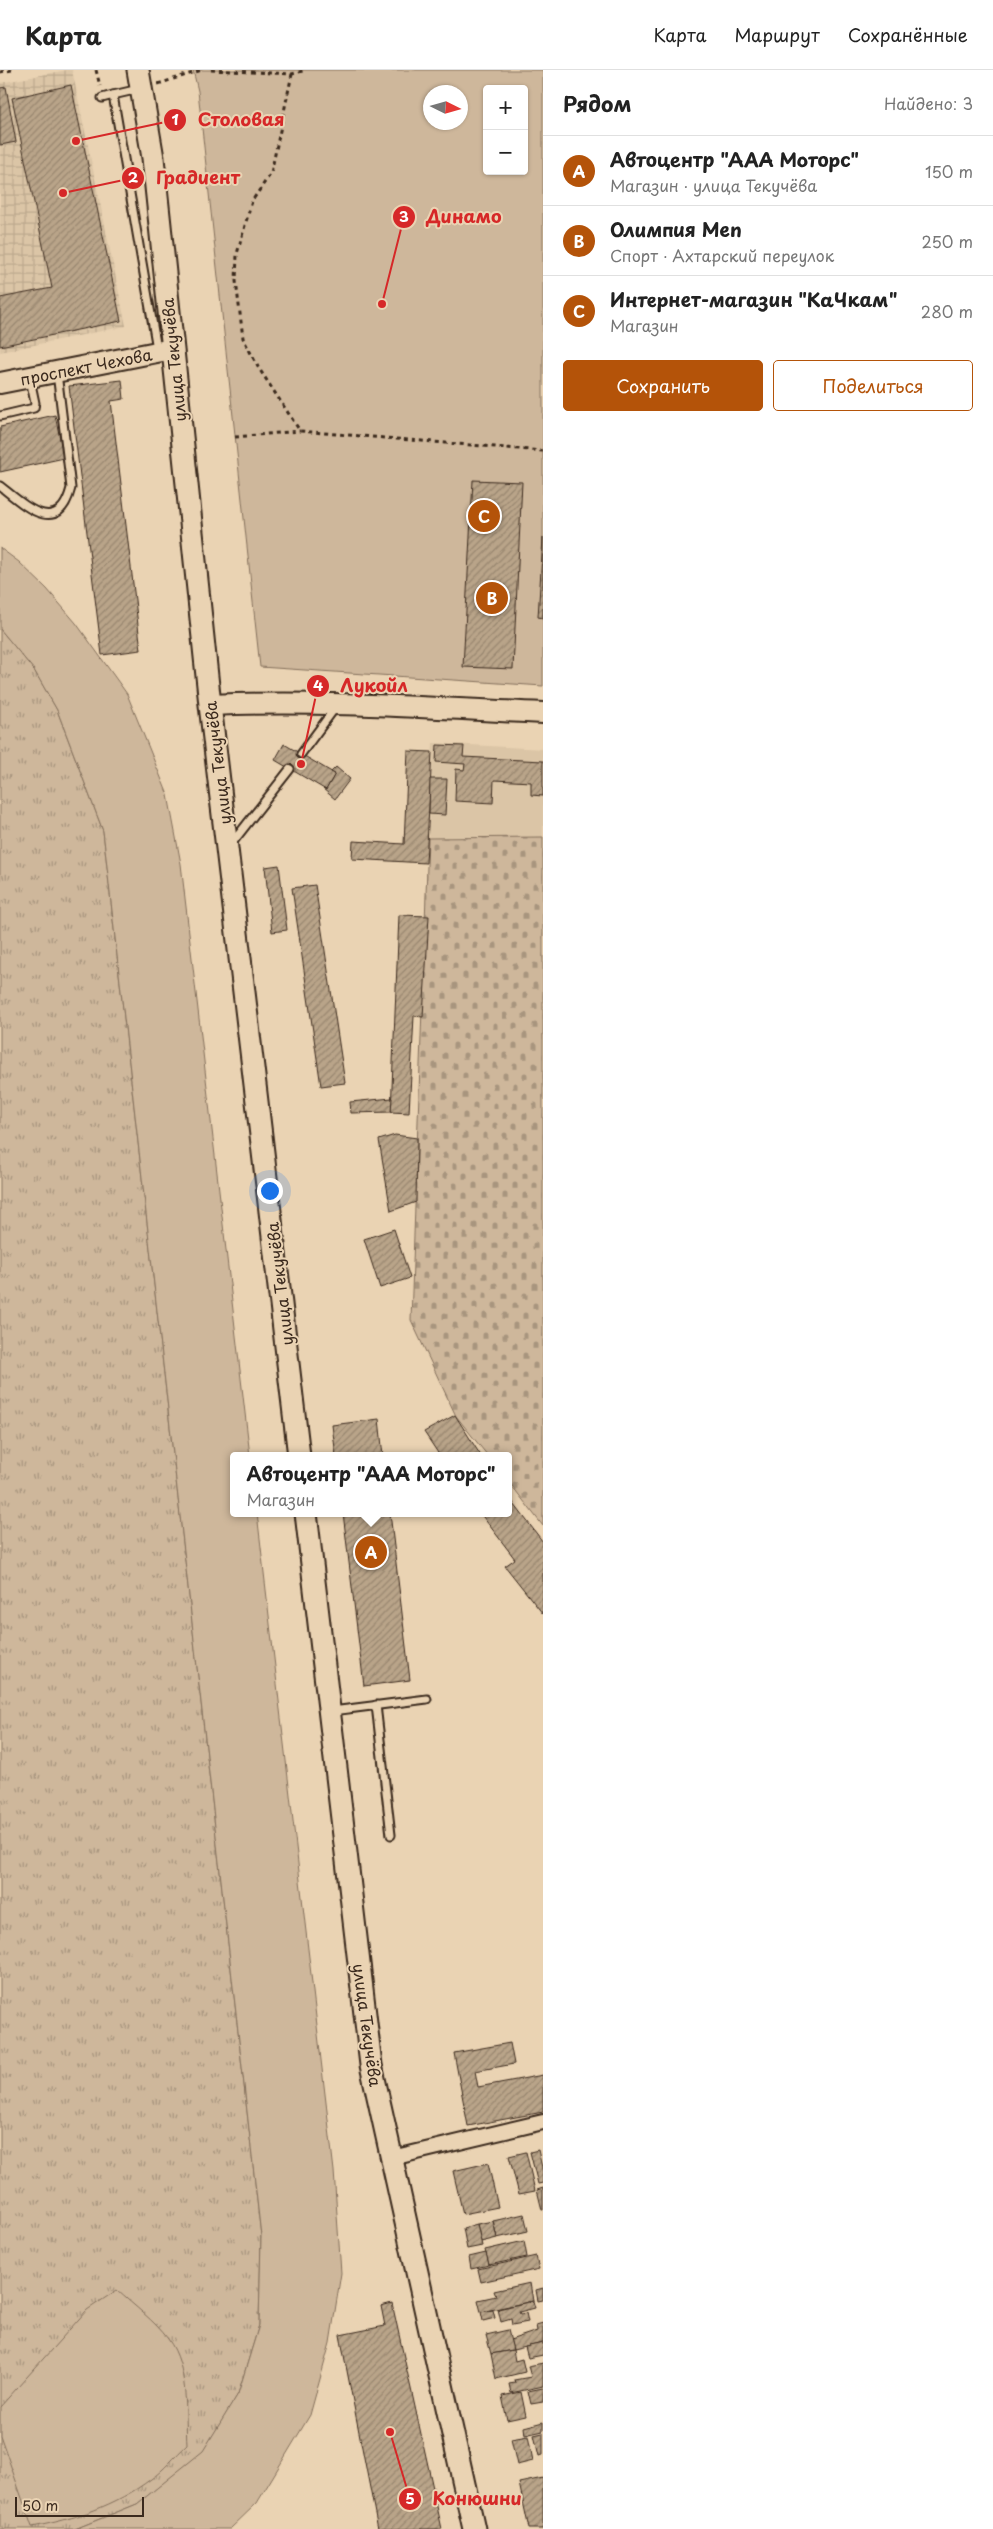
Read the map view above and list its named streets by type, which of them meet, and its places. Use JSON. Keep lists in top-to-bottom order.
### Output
{
  "streets": {
    "main road": ["улица Текучёва"],
    "street": ["проспект Чехова"]
  },
  "crossings": [
    ["улица Текучёва", "проспект Чехова"]
  ],
  "places": [
    "Столовая",
    "Градиент",
    "Динамо",
    "Лукойл",
    "Конюшни"
  ],
  "scale_bar": "50 m",
  "north": "right",
  "page": {
    "header": "Карта",
    "nav": ["Карта", "Маршрут", "Сохранённые"],
    "heading": ["Рядом", "Найдено: 3"],
    "map_buttons": ["+", "−"],
    "list": [
      {
        "mark": "A",
        "name": "Автоцентр \"ААА Моторс\"",
        "note": "Магазин · улица Текучёва",
        "value": "150 m"
      },
      {
        "mark": "B",
        "name": "Олимпия Men",
        "note": "Спорт · Ахтарский переулок",
        "value": "250 m"
      },
      {
        "mark": "C",
        "name": "Интернет-магазин \"КаЧкам\"",
        "note": "Магазин",
        "value": "280 m"
      }
    ],
    "buttons": ["Сохранить", "Поделиться"],
    "pins": ["C", "B", "A"],
    "popup": ["Автоцентр \"ААА Моторс\"", "Магазин"],
    "scale": "50 m"
  }
}
